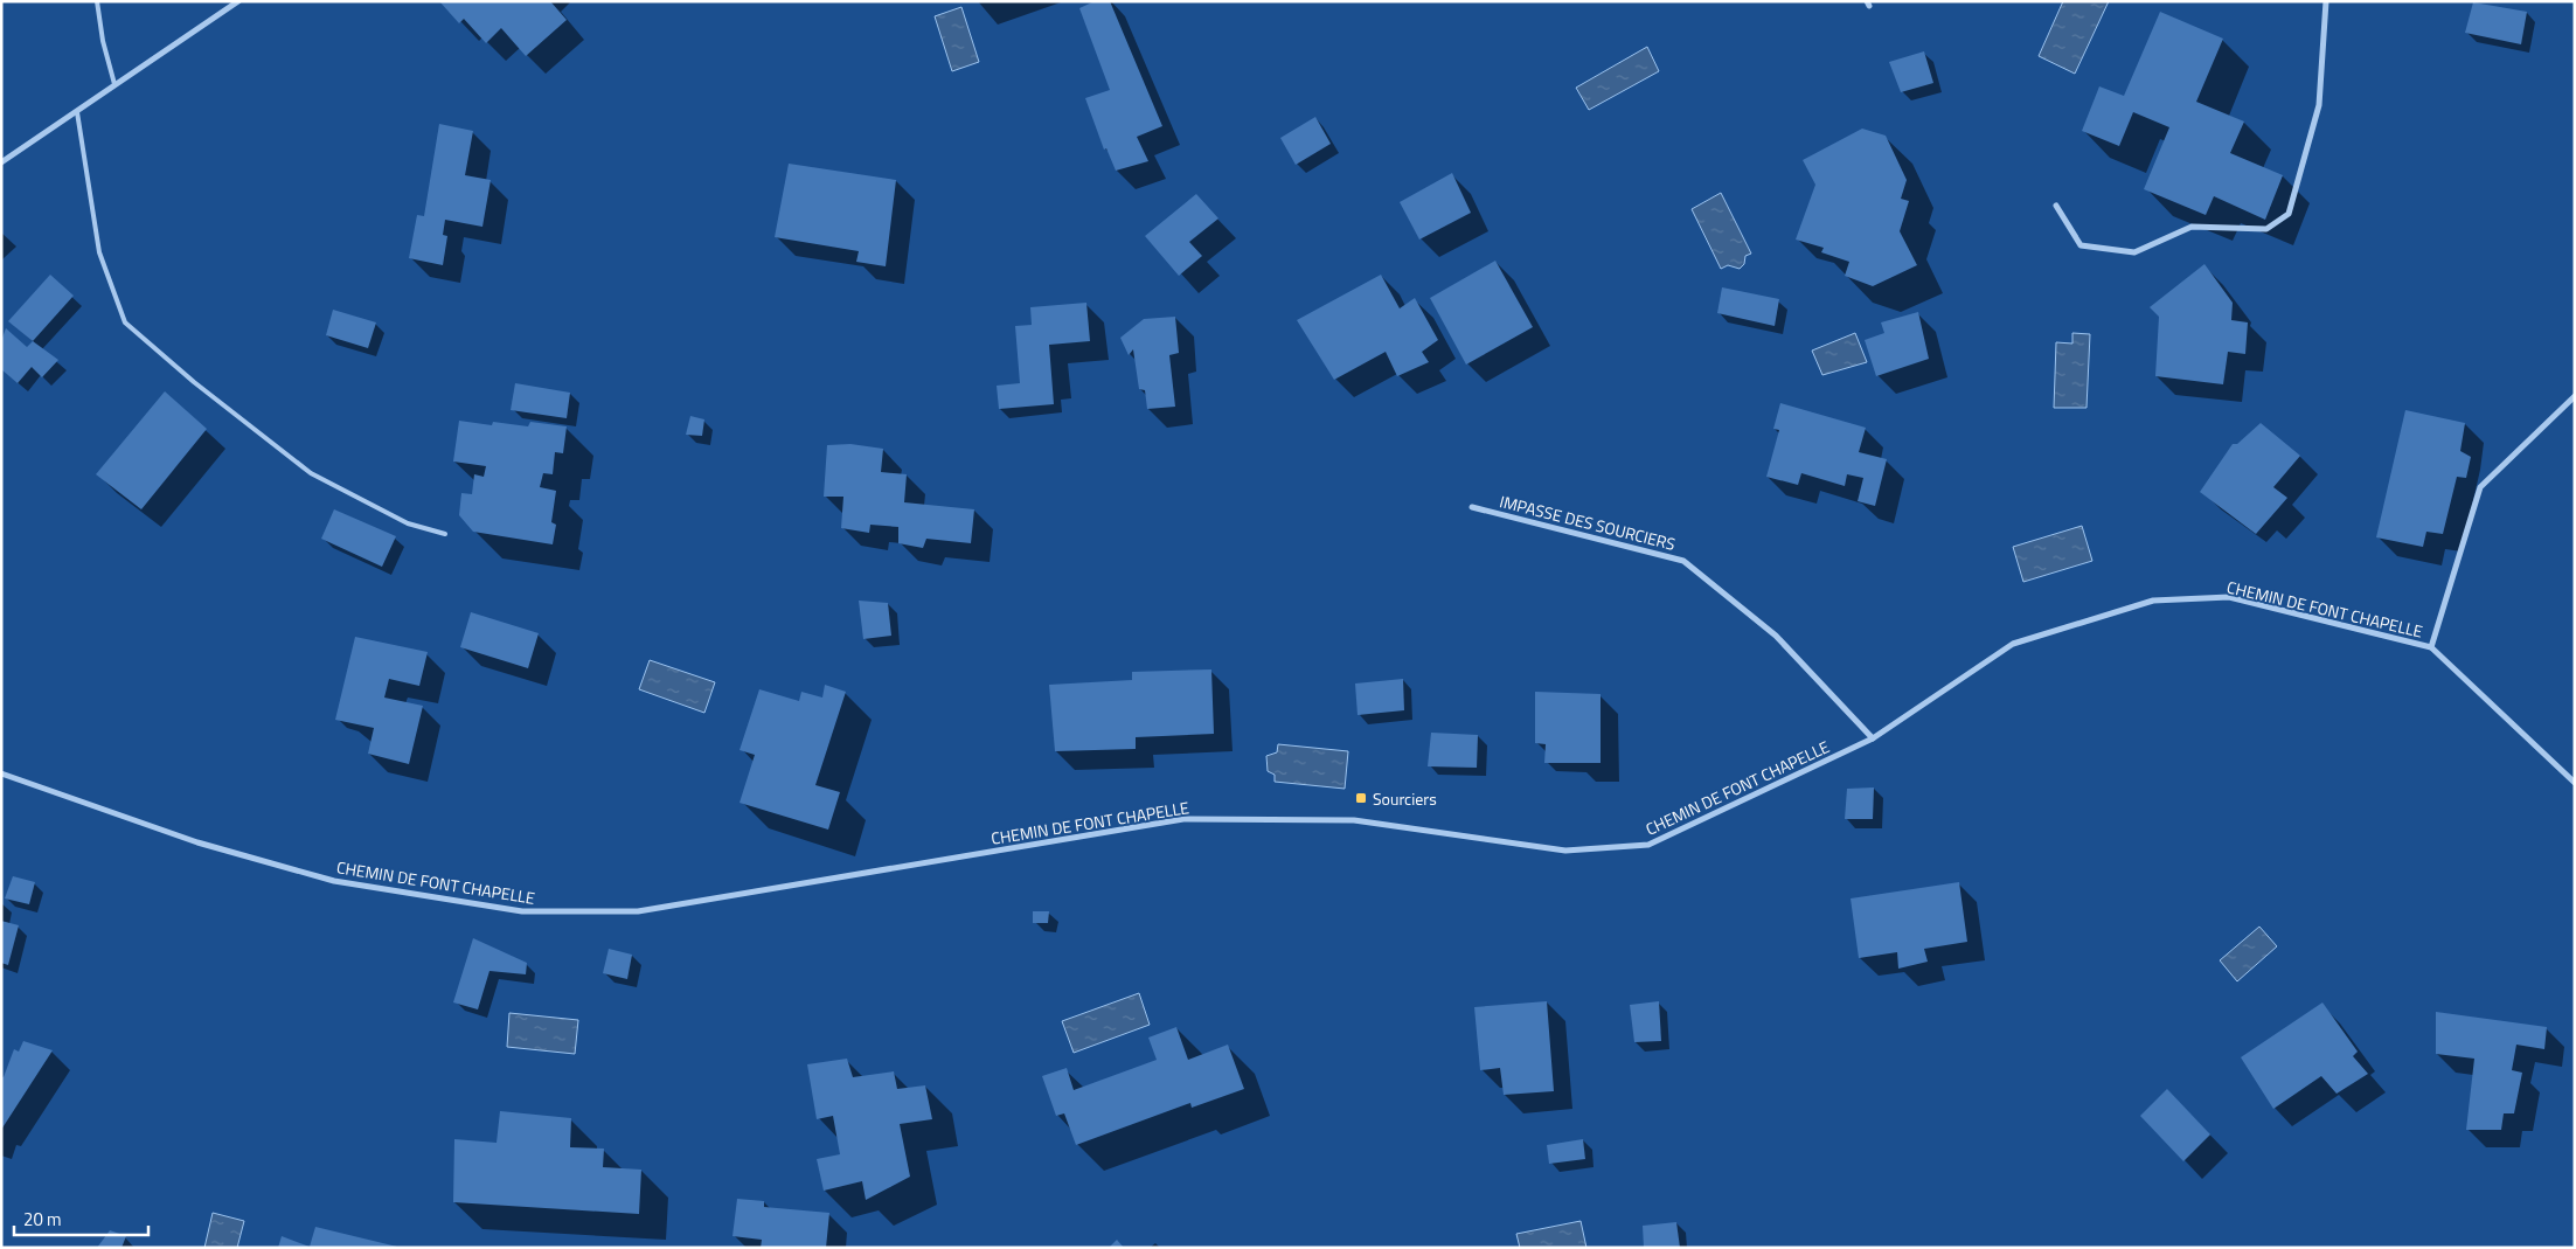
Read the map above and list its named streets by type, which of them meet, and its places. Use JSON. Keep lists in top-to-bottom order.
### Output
{
  "streets": {
    "street": ["IMPASSE DES SOURCIERS", "CHEMIN DE FONT CHAPELLE"]
  },
  "crossings": [
    ["IMPASSE DES SOURCIERS", "CHEMIN DE FONT CHAPELLE"]
  ],
  "places": {
    "transit": ["Sourciers"]
  },
  "scale_bar": "20 m"
}
